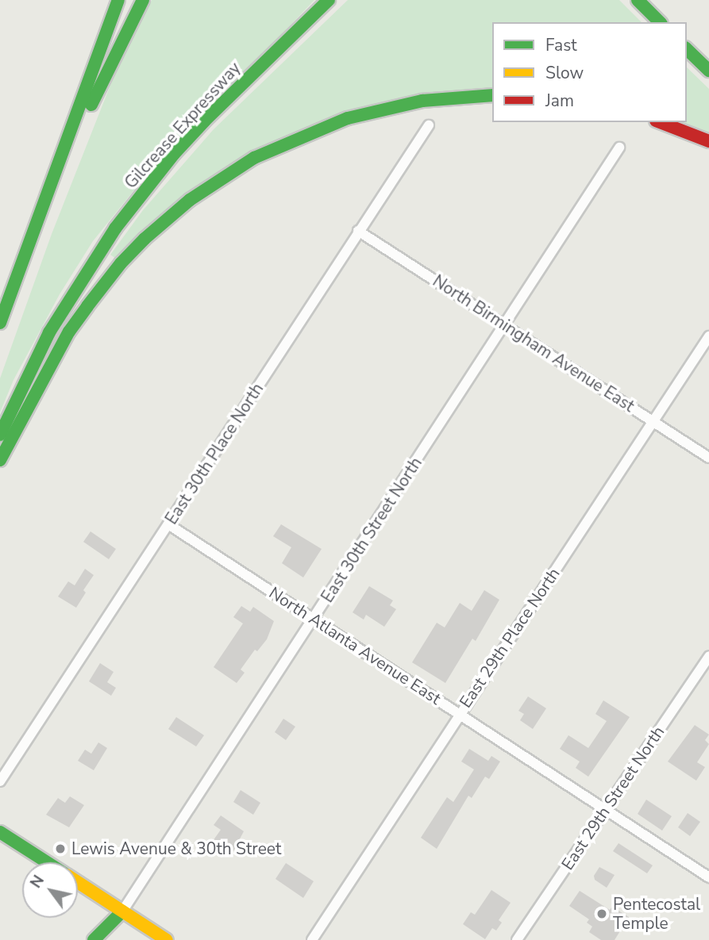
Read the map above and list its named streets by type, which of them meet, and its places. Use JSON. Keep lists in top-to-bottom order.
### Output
{
  "streets": {
    "main road": ["Gilcrease Expressway"],
    "street": [
      "North Birmingham Avenue East",
      "East 30th Place North",
      "East 30th Street North",
      "East 29th Place North",
      "North Atlanta Avenue East",
      "East 29th Street North"
    ]
  },
  "crossings": [
    ["North Birmingham Avenue East", "East 30th Place North"],
    ["North Birmingham Avenue East", "East 30th Street North"],
    ["North Birmingham Avenue East", "East 29th Place North"],
    ["East 30th Place North", "North Atlanta Avenue East"],
    ["East 30th Street North", "North Atlanta Avenue East"],
    ["East 29th Place North", "North Atlanta Avenue East"],
    ["North Atlanta Avenue East", "East 29th Street North"]
  ],
  "places": ["Lewis Avenue & 30th Street", "Pentecostal Temple"],
  "legend": ["Fast", "Slow", "Jam"],
  "north": "top left"
}
